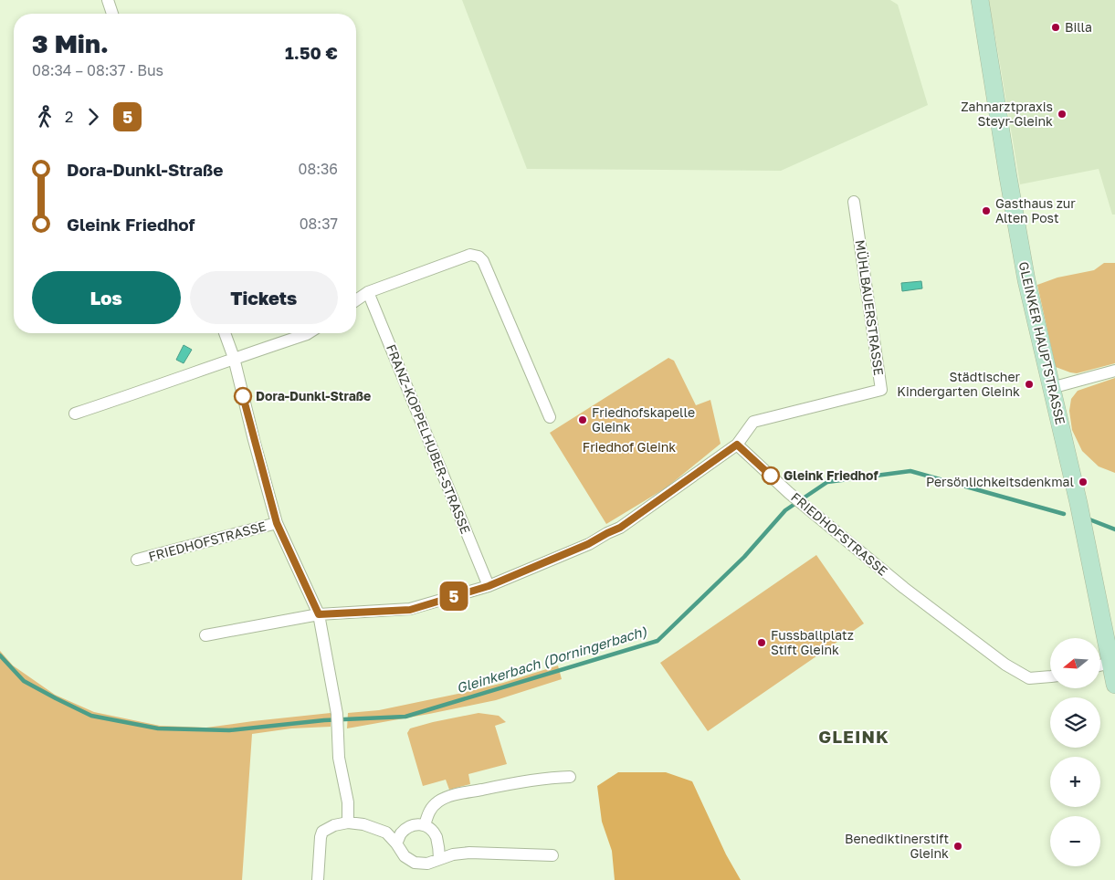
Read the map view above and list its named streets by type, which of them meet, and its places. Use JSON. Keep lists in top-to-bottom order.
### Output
{
  "streets": {
    "street": [
      "MÜHLBAUERSTRASSE",
      "GLEINKER HAUPTSTRASSE",
      "FRANZ-KOPPELHUBER-STRASSE",
      "FRIEDHOFSTRASSE"
    ]
  },
  "crossings": [
    ["MÜHLBAUERSTRASSE", "FRIEDHOFSTRASSE"]
  ],
  "districts": ["GLEINK"],
  "water": ["Gleinkerbach (Dorningerbach)"],
  "parks": ["Friedhof Gleink"],
  "places": [
    "Billa",
    "Zahnarztpraxis Steyr-Gleink",
    "Gasthaus zur Alten Post",
    "Städtischer Kindergarten Gleink",
    "Dora-Dunkl-Straße",
    "Friedhofskapelle Gleink",
    "Gleink Friedhof",
    "Persönlichkeitsdenkmal",
    "Fussballplatz Stift Gleink",
    "Benediktinerstift Gleink"
  ],
  "lines": ["bus line 5"],
  "north": "left",
  "page": {
    "on_map": "5",
    "heading": ["3 Min.", "08:34 – 08:37 · Bus", "1.50 €"],
    "legs": ["2", "5"],
    "list": [
      {
        "name": "Dora-Dunkl-Straße",
        "value": "08:36"
      },
      {
        "name": "Gleink Friedhof",
        "value": "08:37"
      }
    ],
    "buttons": ["Los", "Tickets"],
    "map_buttons": ["+", "−"]
  }
}
